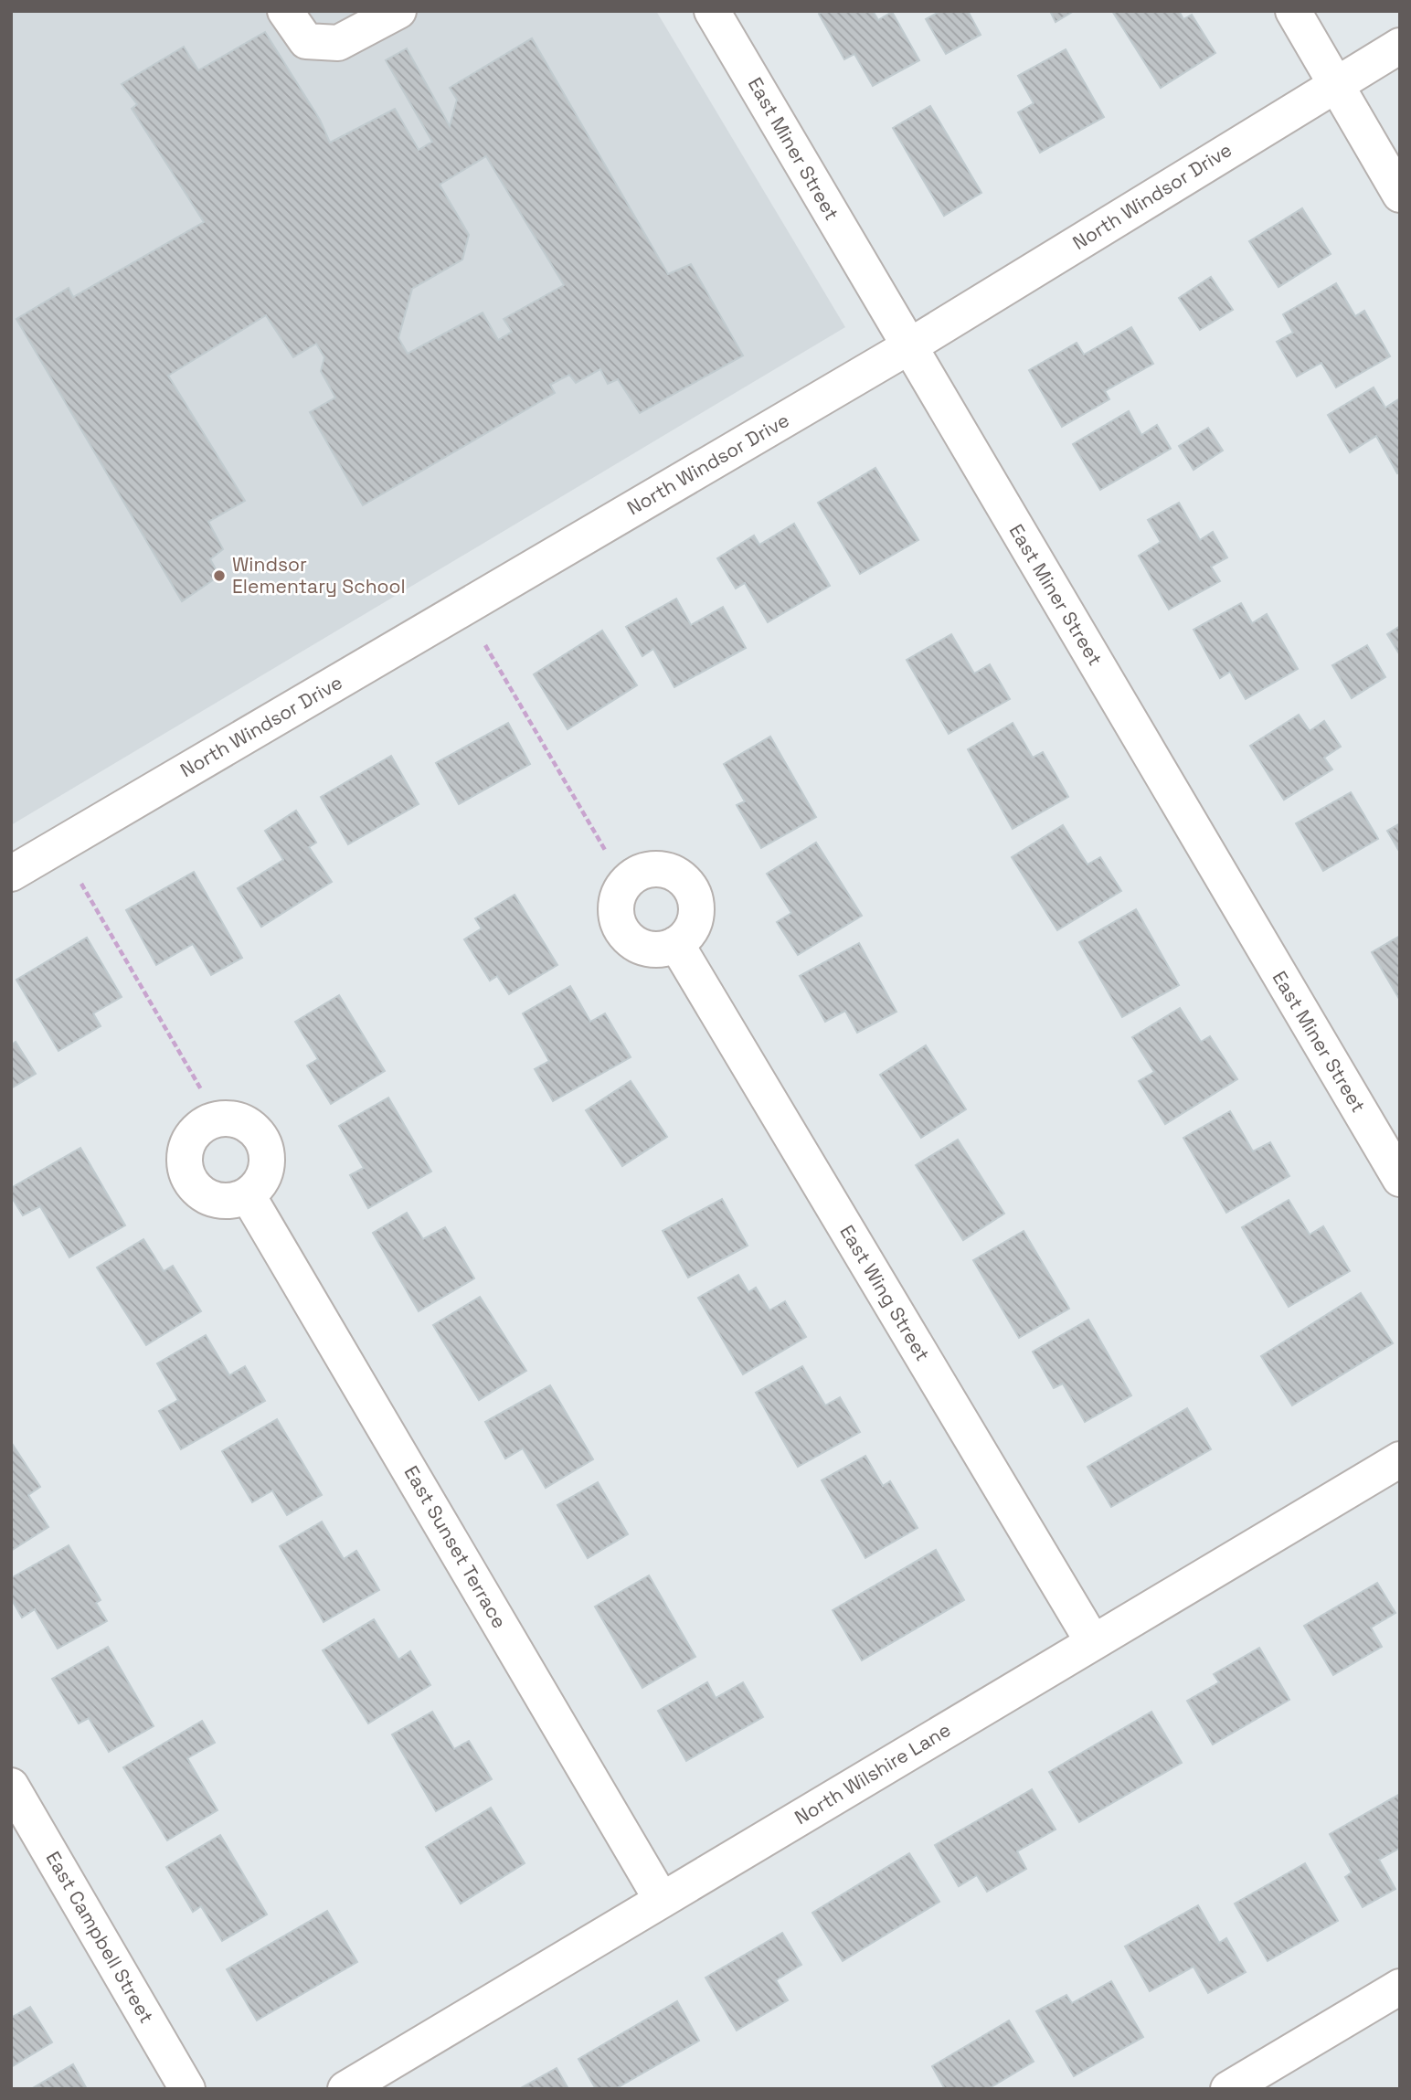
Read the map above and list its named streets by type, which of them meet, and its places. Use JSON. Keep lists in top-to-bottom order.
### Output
{
  "streets": {
    "street": [
      "East Miner Street",
      "North Windsor Drive",
      "East Wing Street",
      "East Sunset Terrace",
      "North Wilshire Lane",
      "East Campbell Street"
    ]
  },
  "crossings": [
    ["East Miner Street", "North Windsor Drive"],
    ["East Wing Street", "North Wilshire Lane"],
    ["East Sunset Terrace", "North Wilshire Lane"]
  ],
  "places": ["Windsor Elementary School"]
}
